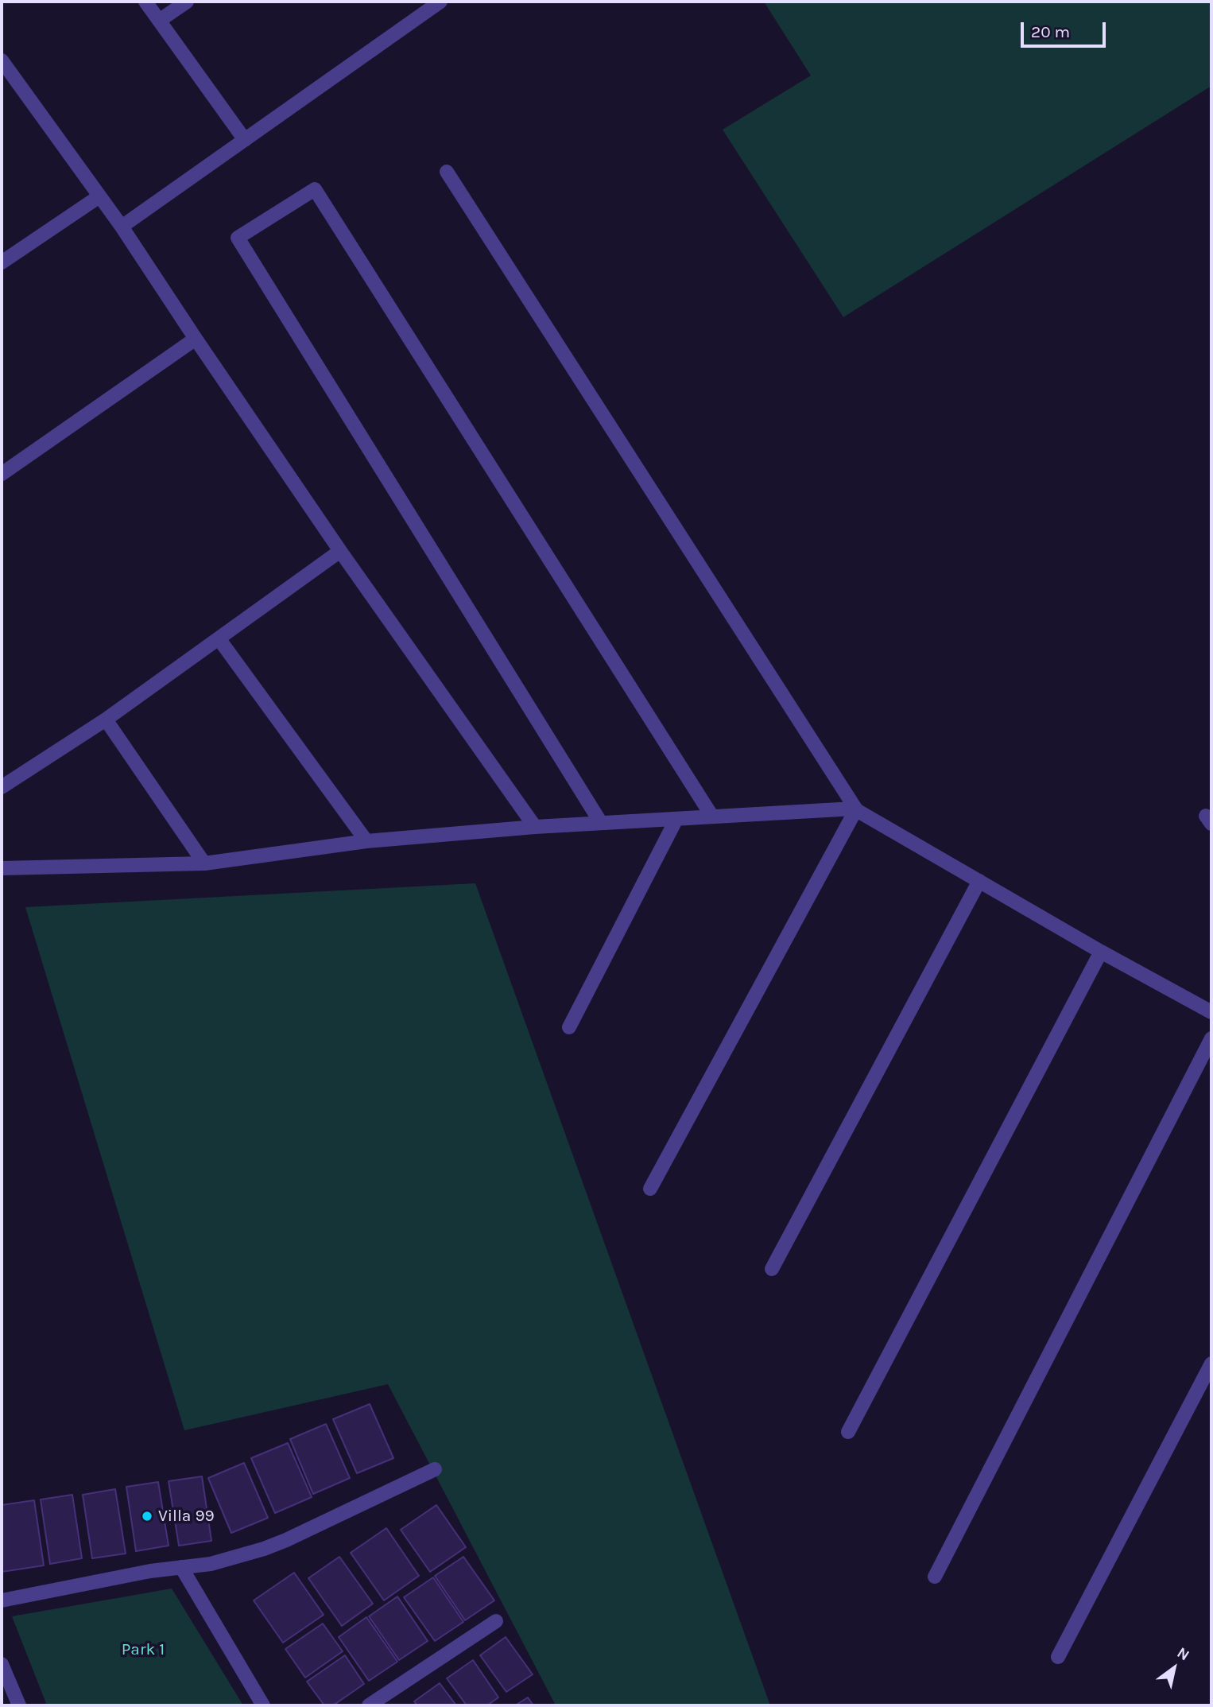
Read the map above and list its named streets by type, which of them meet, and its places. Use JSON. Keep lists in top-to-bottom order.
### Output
{
  "parks": ["Park 1"],
  "places": ["Villa 99"],
  "scale_bar": "20 m",
  "north": "top right"
}
